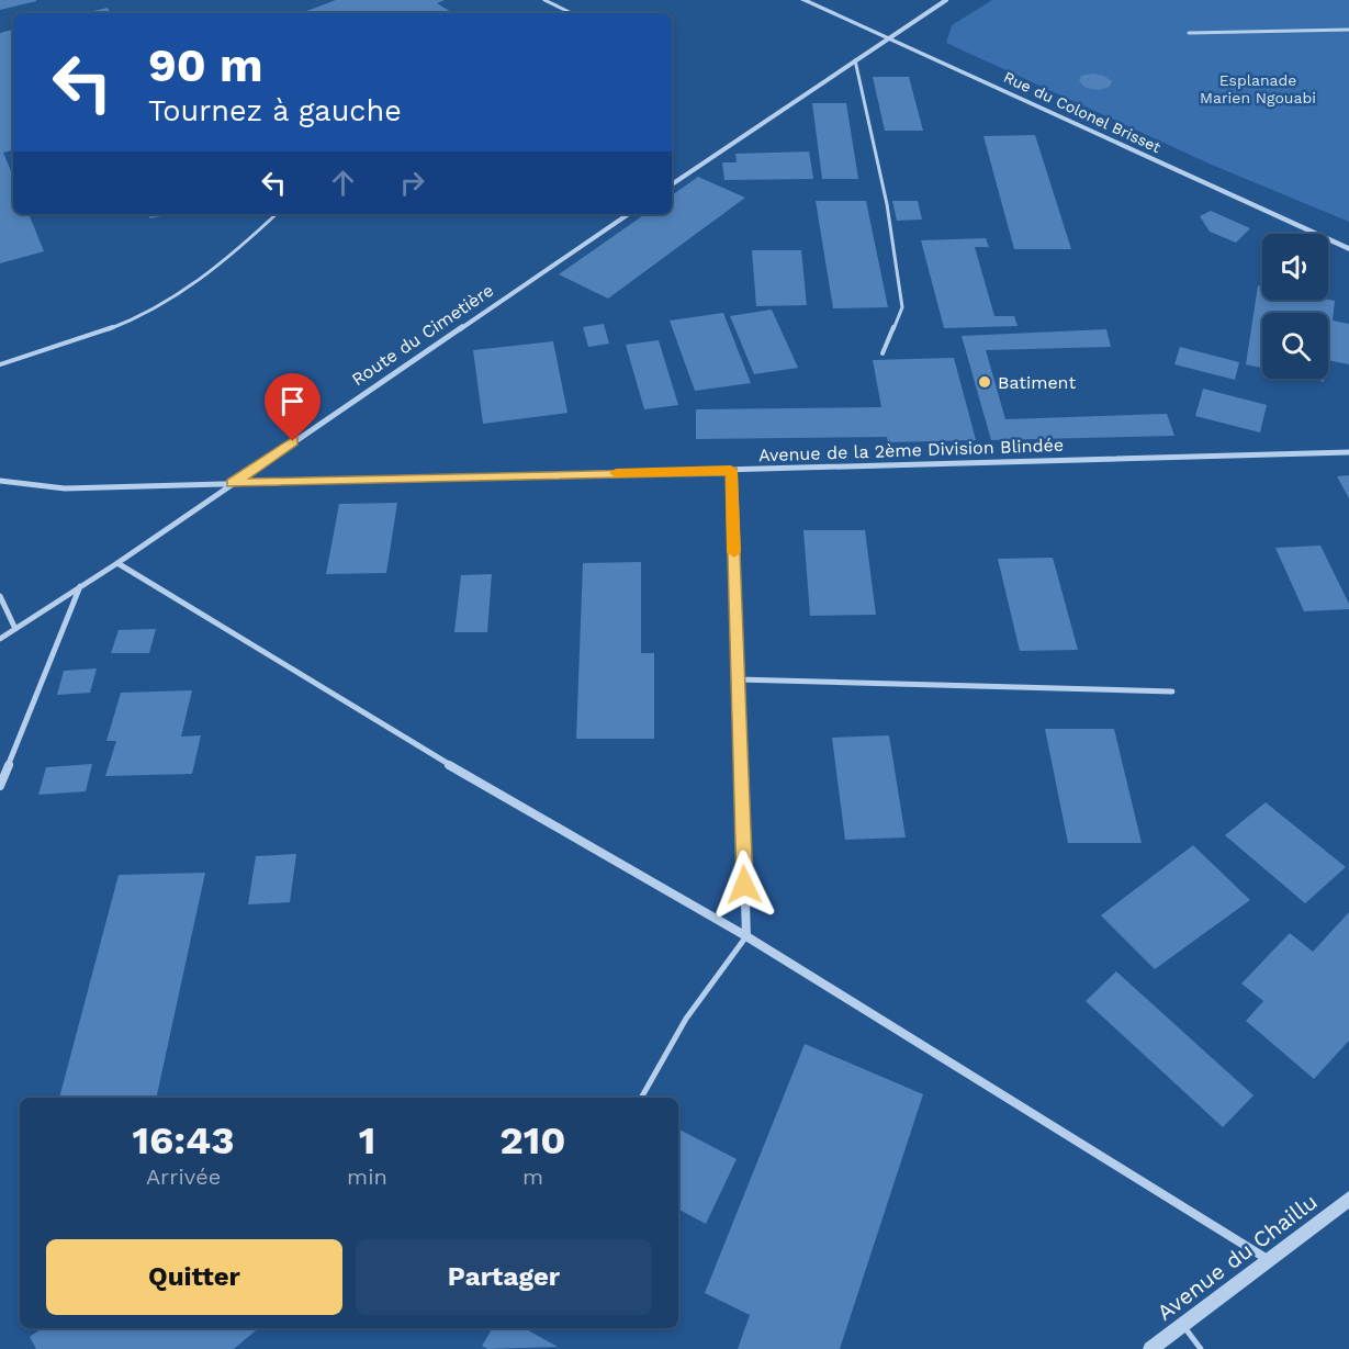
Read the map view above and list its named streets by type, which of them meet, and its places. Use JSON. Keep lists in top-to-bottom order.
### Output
{
  "streets": {
    "street": [
      "Rue du Colonel Brisset",
      "Route du Cimetière",
      "Avenue de la 2ème Division Blindée",
      "Avenue du Chaillu"
    ]
  },
  "crossings": [
    ["Route du Cimetière", "Avenue de la 2ème Division Blindée"]
  ],
  "parks": ["Esplanade Marien Ngouabi"],
  "places": ["Batiment"],
  "page": {
    "turn": ["90 m", "Tournez à gauche"],
    "eta": [
      "16:43",
      "Arrivée",
      "1",
      "min",
      "210",
      "m"
    ],
    "buttons": ["Quitter", "Partager"]
  }
}
